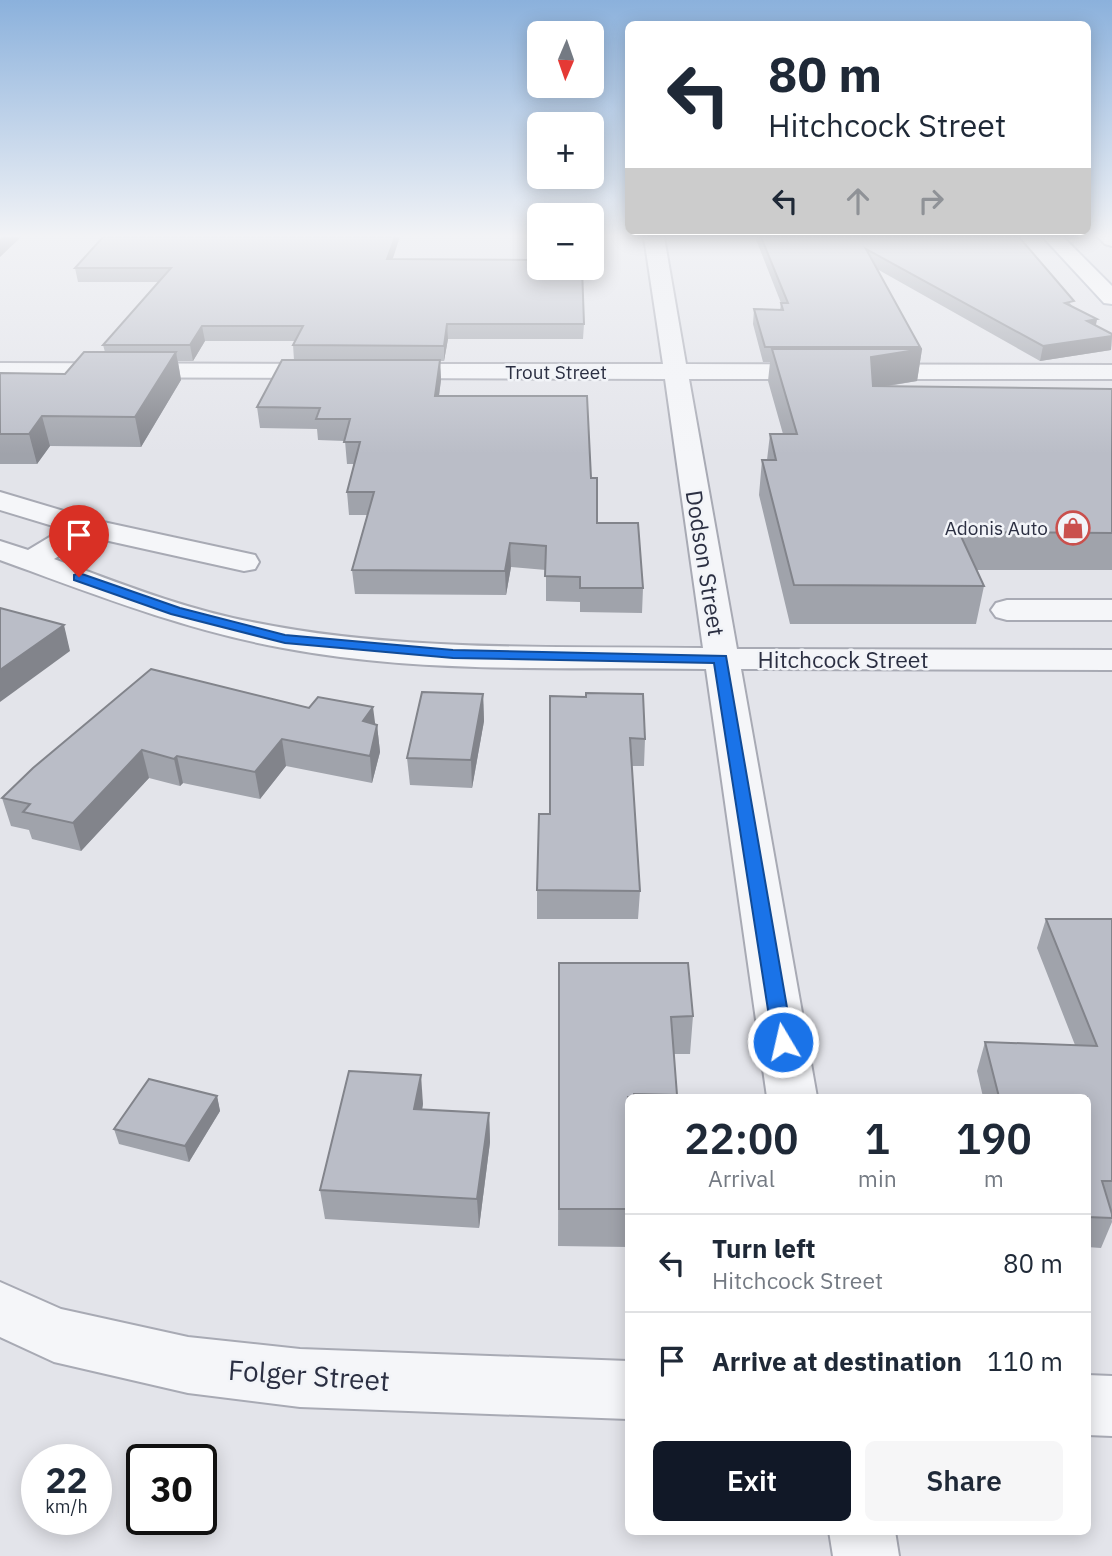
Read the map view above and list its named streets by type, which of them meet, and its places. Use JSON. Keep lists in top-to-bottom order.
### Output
{
  "streets": {
    "street": [
      "Trout Street",
      "Dodson Street",
      "Hitchcock Street",
      "Folger Street"
    ]
  },
  "crossings": [
    ["Trout Street", "Dodson Street"],
    ["Dodson Street", "Hitchcock Street"]
  ],
  "places": {
    "shop": ["Adonis Auto"]
  },
  "north": "bottom",
  "page": {
    "map_buttons": ["+", "−"],
    "turn": ["80 m", "Hitchcock Street"],
    "eta": [
      "22:00",
      "Arrival",
      "1",
      "min",
      "190",
      "m"
    ],
    "list": [
      {
        "name": "Turn left",
        "note": "Hitchcock Street",
        "value": "80 m"
      },
      {
        "name": "Arrive at destination",
        "value": "110 m"
      }
    ],
    "buttons": ["Exit", "Share"],
    "speed": "22 km/h",
    "limit": "30"
  }
}
